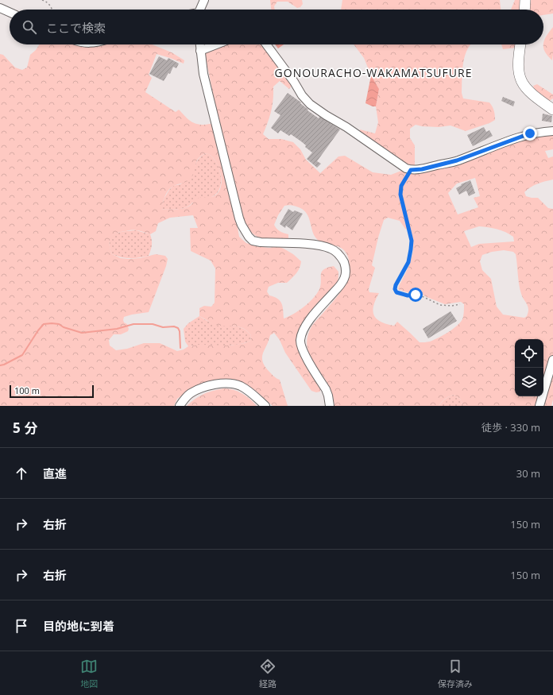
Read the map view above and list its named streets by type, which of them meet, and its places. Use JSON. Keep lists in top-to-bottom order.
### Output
{
  "districts": ["GONOURACHO-WAKAMATSUFURE"],
  "scale_bar": "100 m",
  "page": {
    "search": "ここで検索",
    "scale": "100 m",
    "heading": ["5 分", "徒歩 · 330 m"],
    "list": [
      ["直進", "30 m"],
      ["右折", "150 m"],
      ["右折", "150 m"],
      "目的地に到着"
    ],
    "nav": ["地図", "経路", "保存済み"]
  }
}
